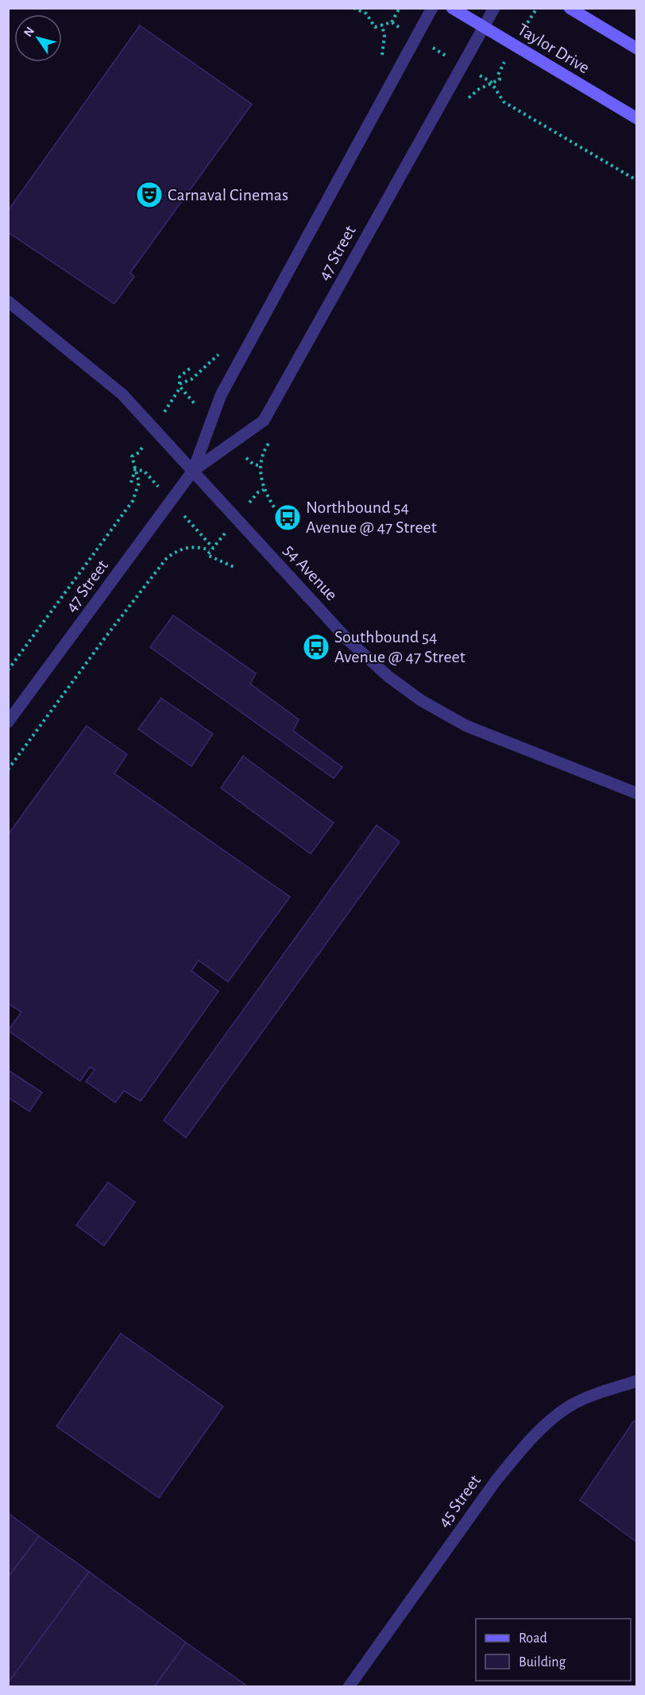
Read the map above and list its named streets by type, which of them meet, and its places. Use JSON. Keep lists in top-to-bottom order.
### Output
{
  "streets": {
    "main road": ["Taylor Drive"],
    "street": ["47 Street", "54 Avenue", "45 Street"]
  },
  "crossings": [
    ["Taylor Drive", "47 Street"],
    ["47 Street", "54 Avenue"]
  ],
  "places": {
    "theatre": ["Carnaval Cinemas"],
    "bus stop": ["Northbound 54 Avenue @ 47 Street", "Southbound 54 Avenue @ 47 Street"]
  },
  "legend": ["Road", "Building"],
  "north": "top left"
}
